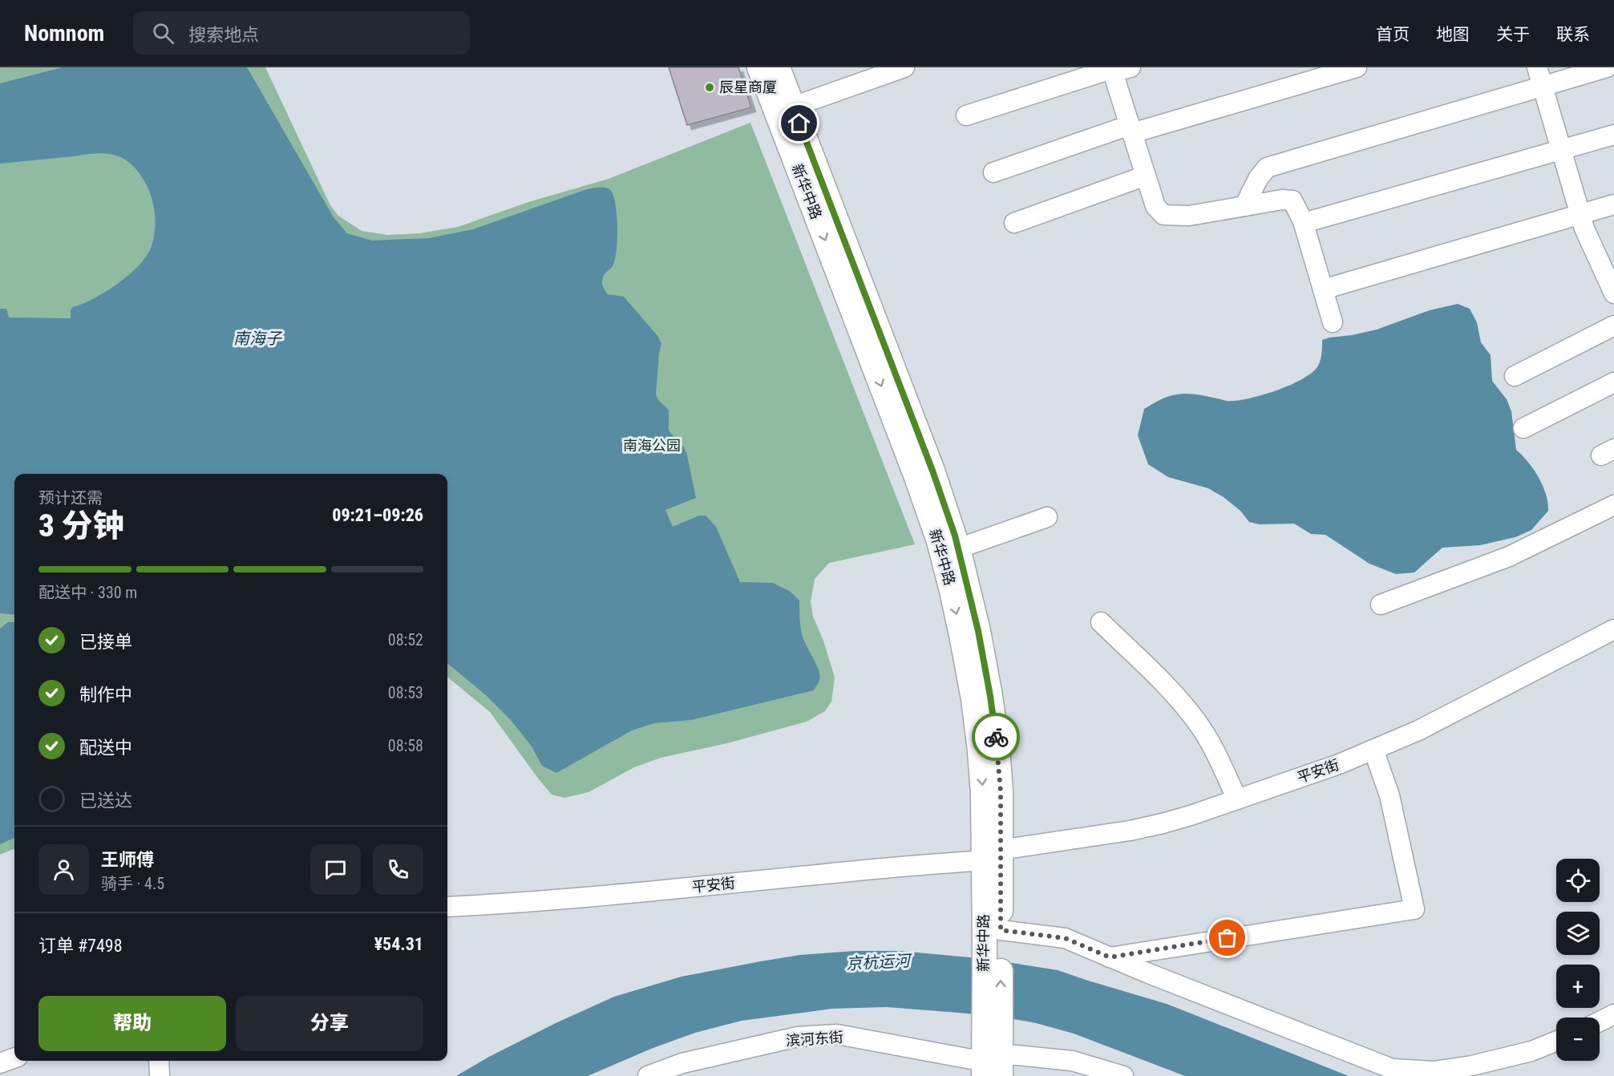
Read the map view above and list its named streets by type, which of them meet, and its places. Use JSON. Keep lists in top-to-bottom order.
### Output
{
  "streets": {
    "main road": ["新华中路"],
    "street": ["平安街", "滨河东街"]
  },
  "crossings": [
    ["新华中路", "平安街"],
    ["新华中路", "滨河东街"]
  ],
  "water": ["南海子", "京杭运河"],
  "parks": ["南海公园"],
  "places": ["辰星商厦"],
  "page": {
    "header": "Nomnom",
    "search": "搜索地点",
    "nav": [
      "首页",
      "地图",
      "关于",
      "联系"
    ],
    "heading": ["3 分钟", "预计还需", "09:21–09:26"],
    "panel": [
      "王师傅",
      "骑手 · 4.5",
      "订单 #7498",
      "¥54.31"
    ],
    "bar": "配送中 · 330 m",
    "list": [
      ["已接单", "08:52"],
      ["制作中", "08:53"],
      ["配送中", "08:58"],
      "已送达"
    ],
    "map_buttons": ["+", "−"],
    "buttons": ["帮助", "分享"]
  }
}
